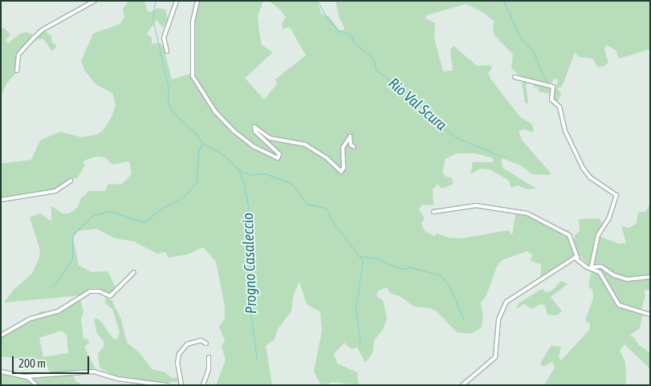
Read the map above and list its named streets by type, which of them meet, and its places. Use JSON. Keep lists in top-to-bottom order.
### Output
{
  "water": ["Rio Val Scura", "Progno Casaleccio"],
  "scale_bar": "200 m"
}
